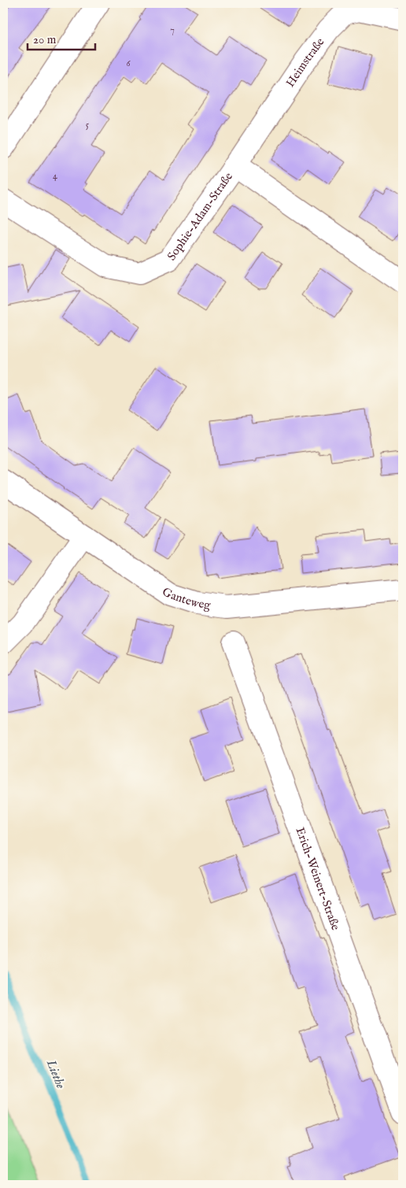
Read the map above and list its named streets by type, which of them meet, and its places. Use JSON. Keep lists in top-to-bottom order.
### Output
{
  "streets": {
    "street": [
      "Heimstraße",
      "Sophie-Adam-Straße",
      "Ganteweg",
      "Erich-Weinert-Straße"
    ]
  },
  "crossings": [
    ["Heimstraße", "Sophie-Adam-Straße"]
  ],
  "water": ["Liethe"],
  "house_numbers": [
    "7",
    "6",
    "5",
    "4"
  ],
  "scale_bar": "20 m"
}
